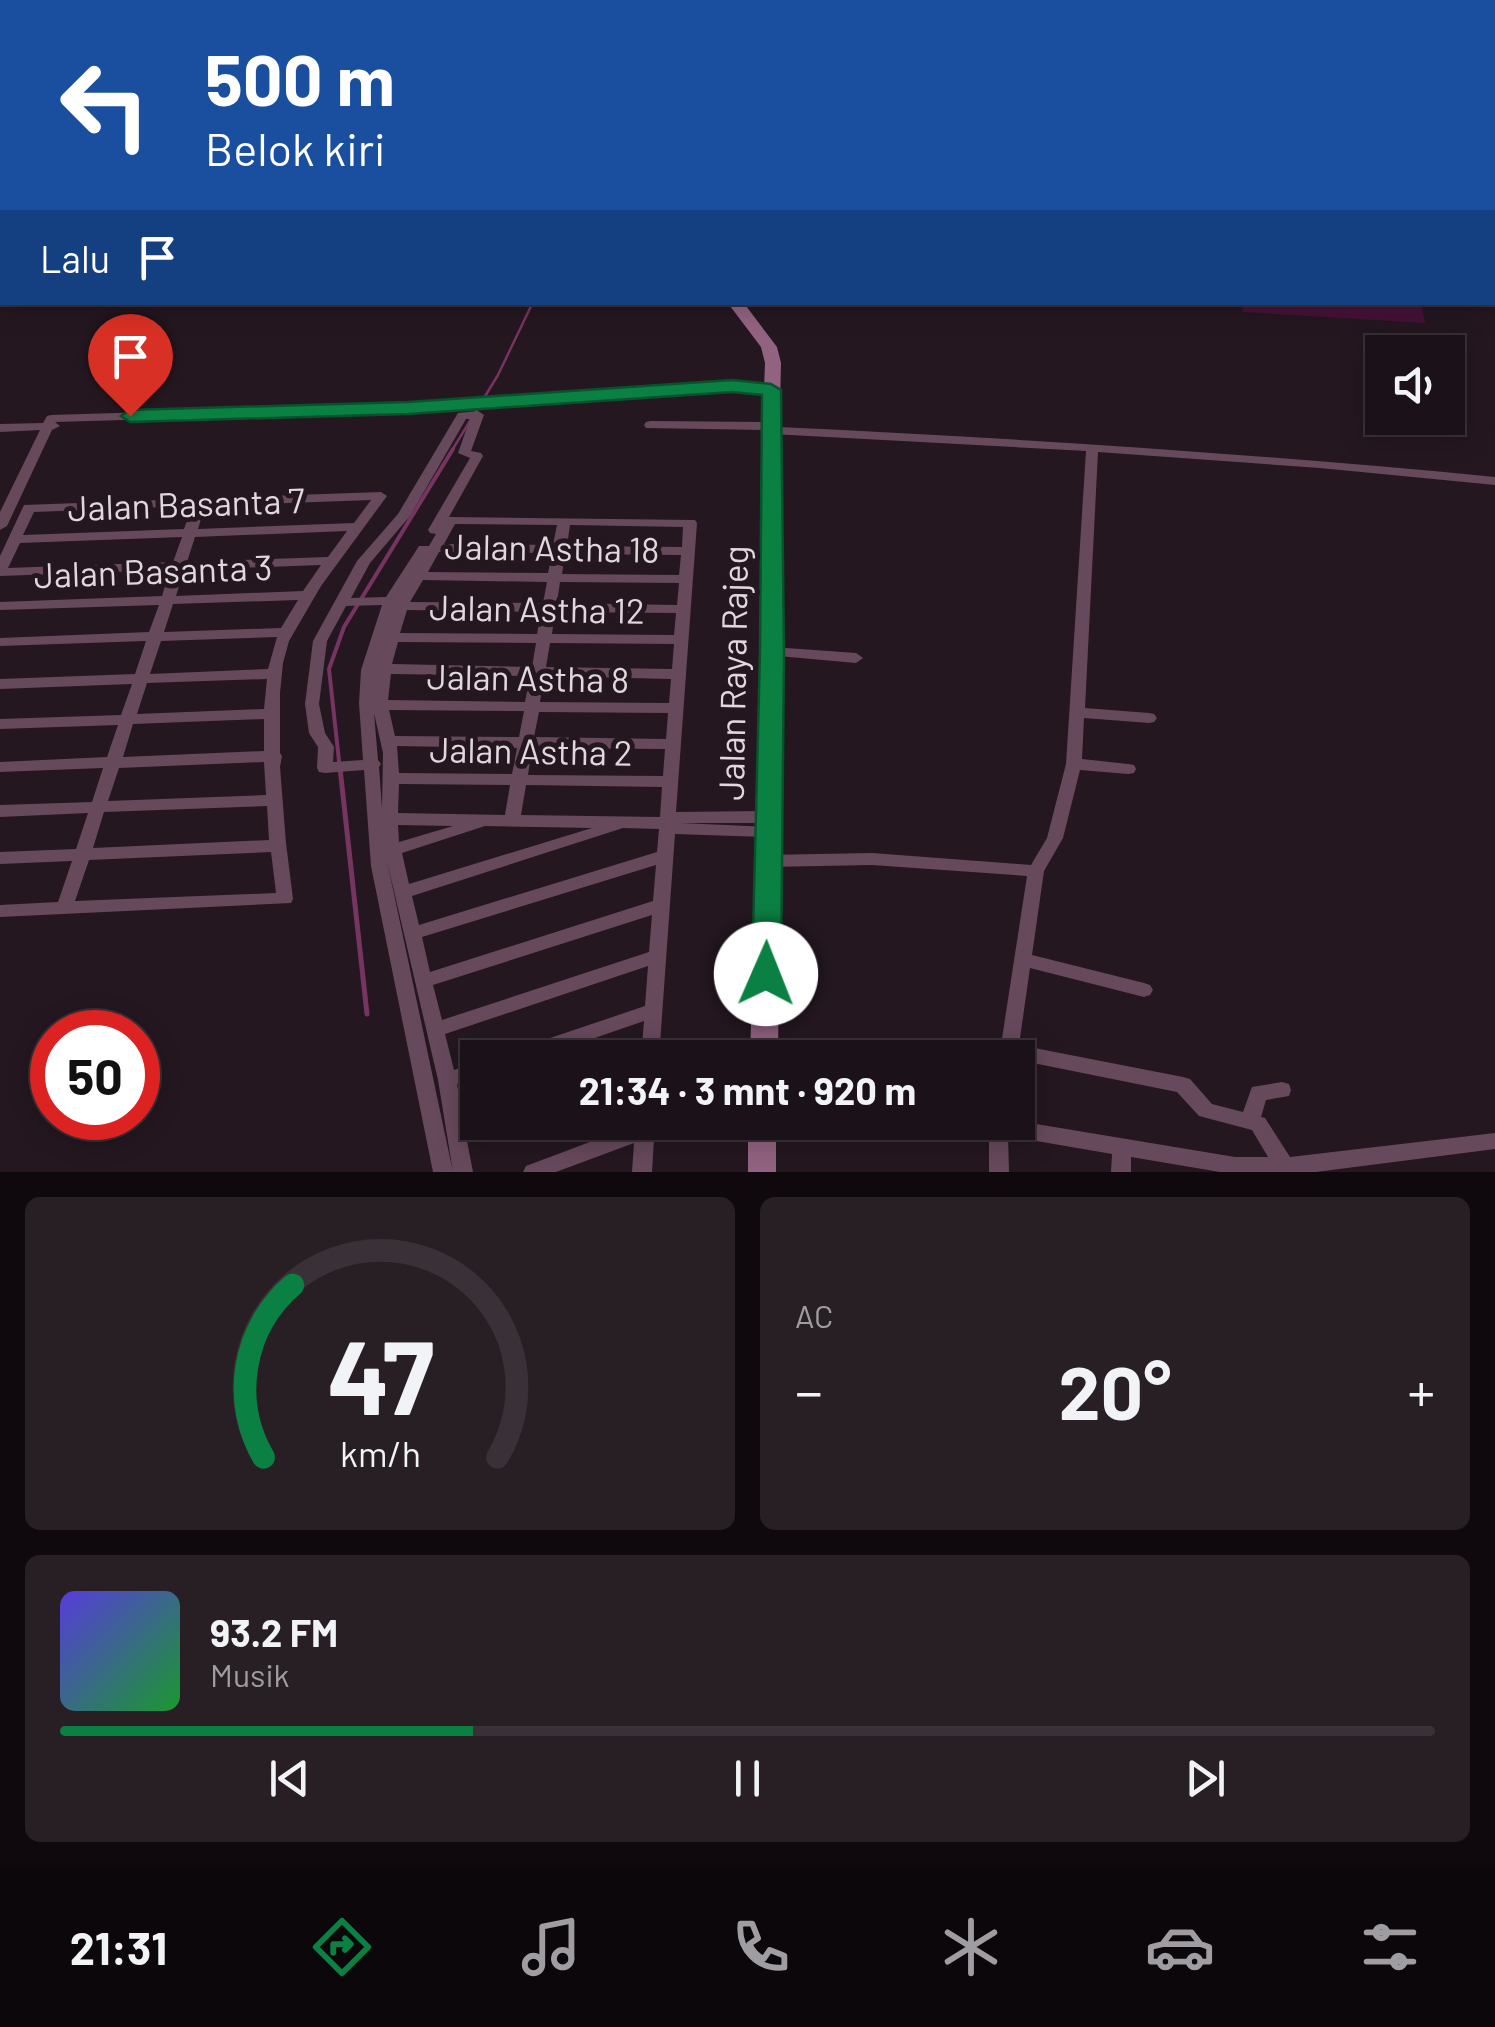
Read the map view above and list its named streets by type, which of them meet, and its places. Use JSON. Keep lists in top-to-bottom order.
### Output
{
  "streets": {
    "main road": ["Jalan Raya Rajeg"],
    "street": [
      "Jalan Basanta 7",
      "Jalan Astha 18",
      "Jalan Basanta 3",
      "Jalan Astha 12",
      "Jalan Astha 8",
      "Jalan Astha 2"
    ]
  },
  "page": {
    "turn": ["500 m", "Belok kiri"],
    "then": "Lalu",
    "limit": "50",
    "trip": "21:34 · 3 mnt · 920 m",
    "tile": "AC",
    "heat": ["−", "20°", "+"],
    "song": ["93.2 FM", "Musik"],
    "tabs": "21:31",
    "gauge": ["47", "km/h"]
  }
}
